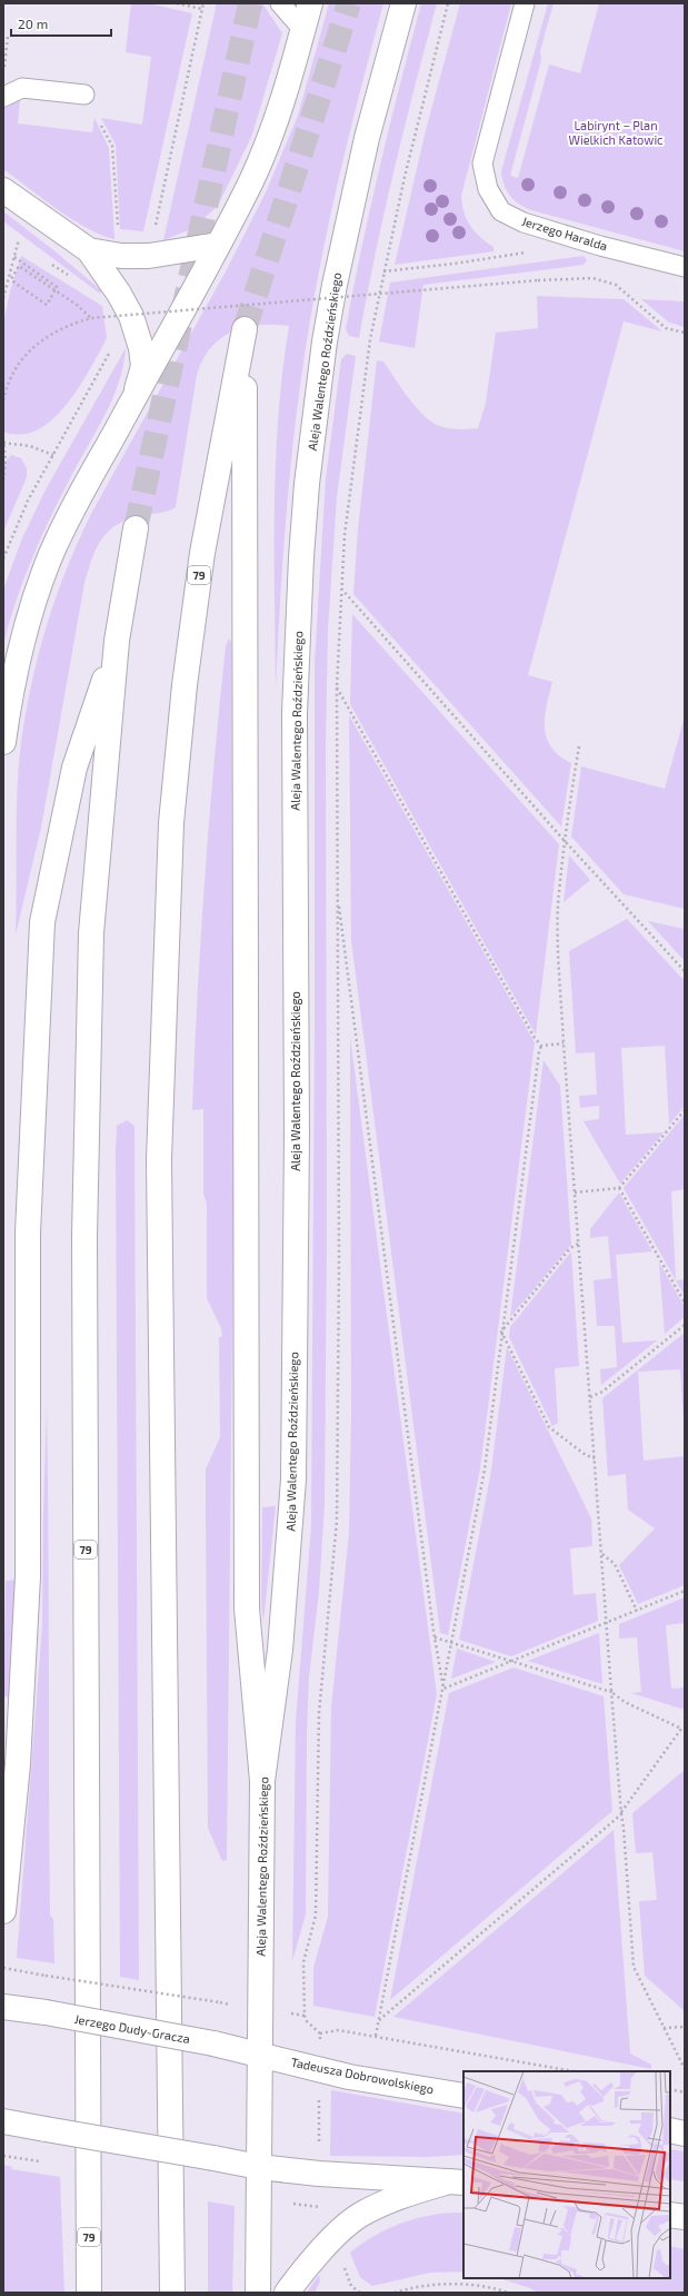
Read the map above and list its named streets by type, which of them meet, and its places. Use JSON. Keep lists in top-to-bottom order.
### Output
{
  "streets": {
    "main road": [
      "Aleja Walentego Roździeńskiego",
      "79",
      "Jerzego Dudy-Gracza",
      "Tadeusza Dobrowolskiego"
    ],
    "lane": ["Jerzego Haralda"]
  },
  "crossings": [
    ["Aleja Walentego Roździeńskiego", "79"],
    ["Aleja Walentego Roździeńskiego", "Jerzego Dudy-Gracza"],
    ["Aleja Walentego Roździeńskiego", "Tadeusza Dobrowolskiego"],
    ["Jerzego Dudy-Gracza", "Tadeusza Dobrowolskiego"]
  ],
  "parks": ["Labirynt – Plan Wielkich Katowic"],
  "scale_bar": "20 m"
}
